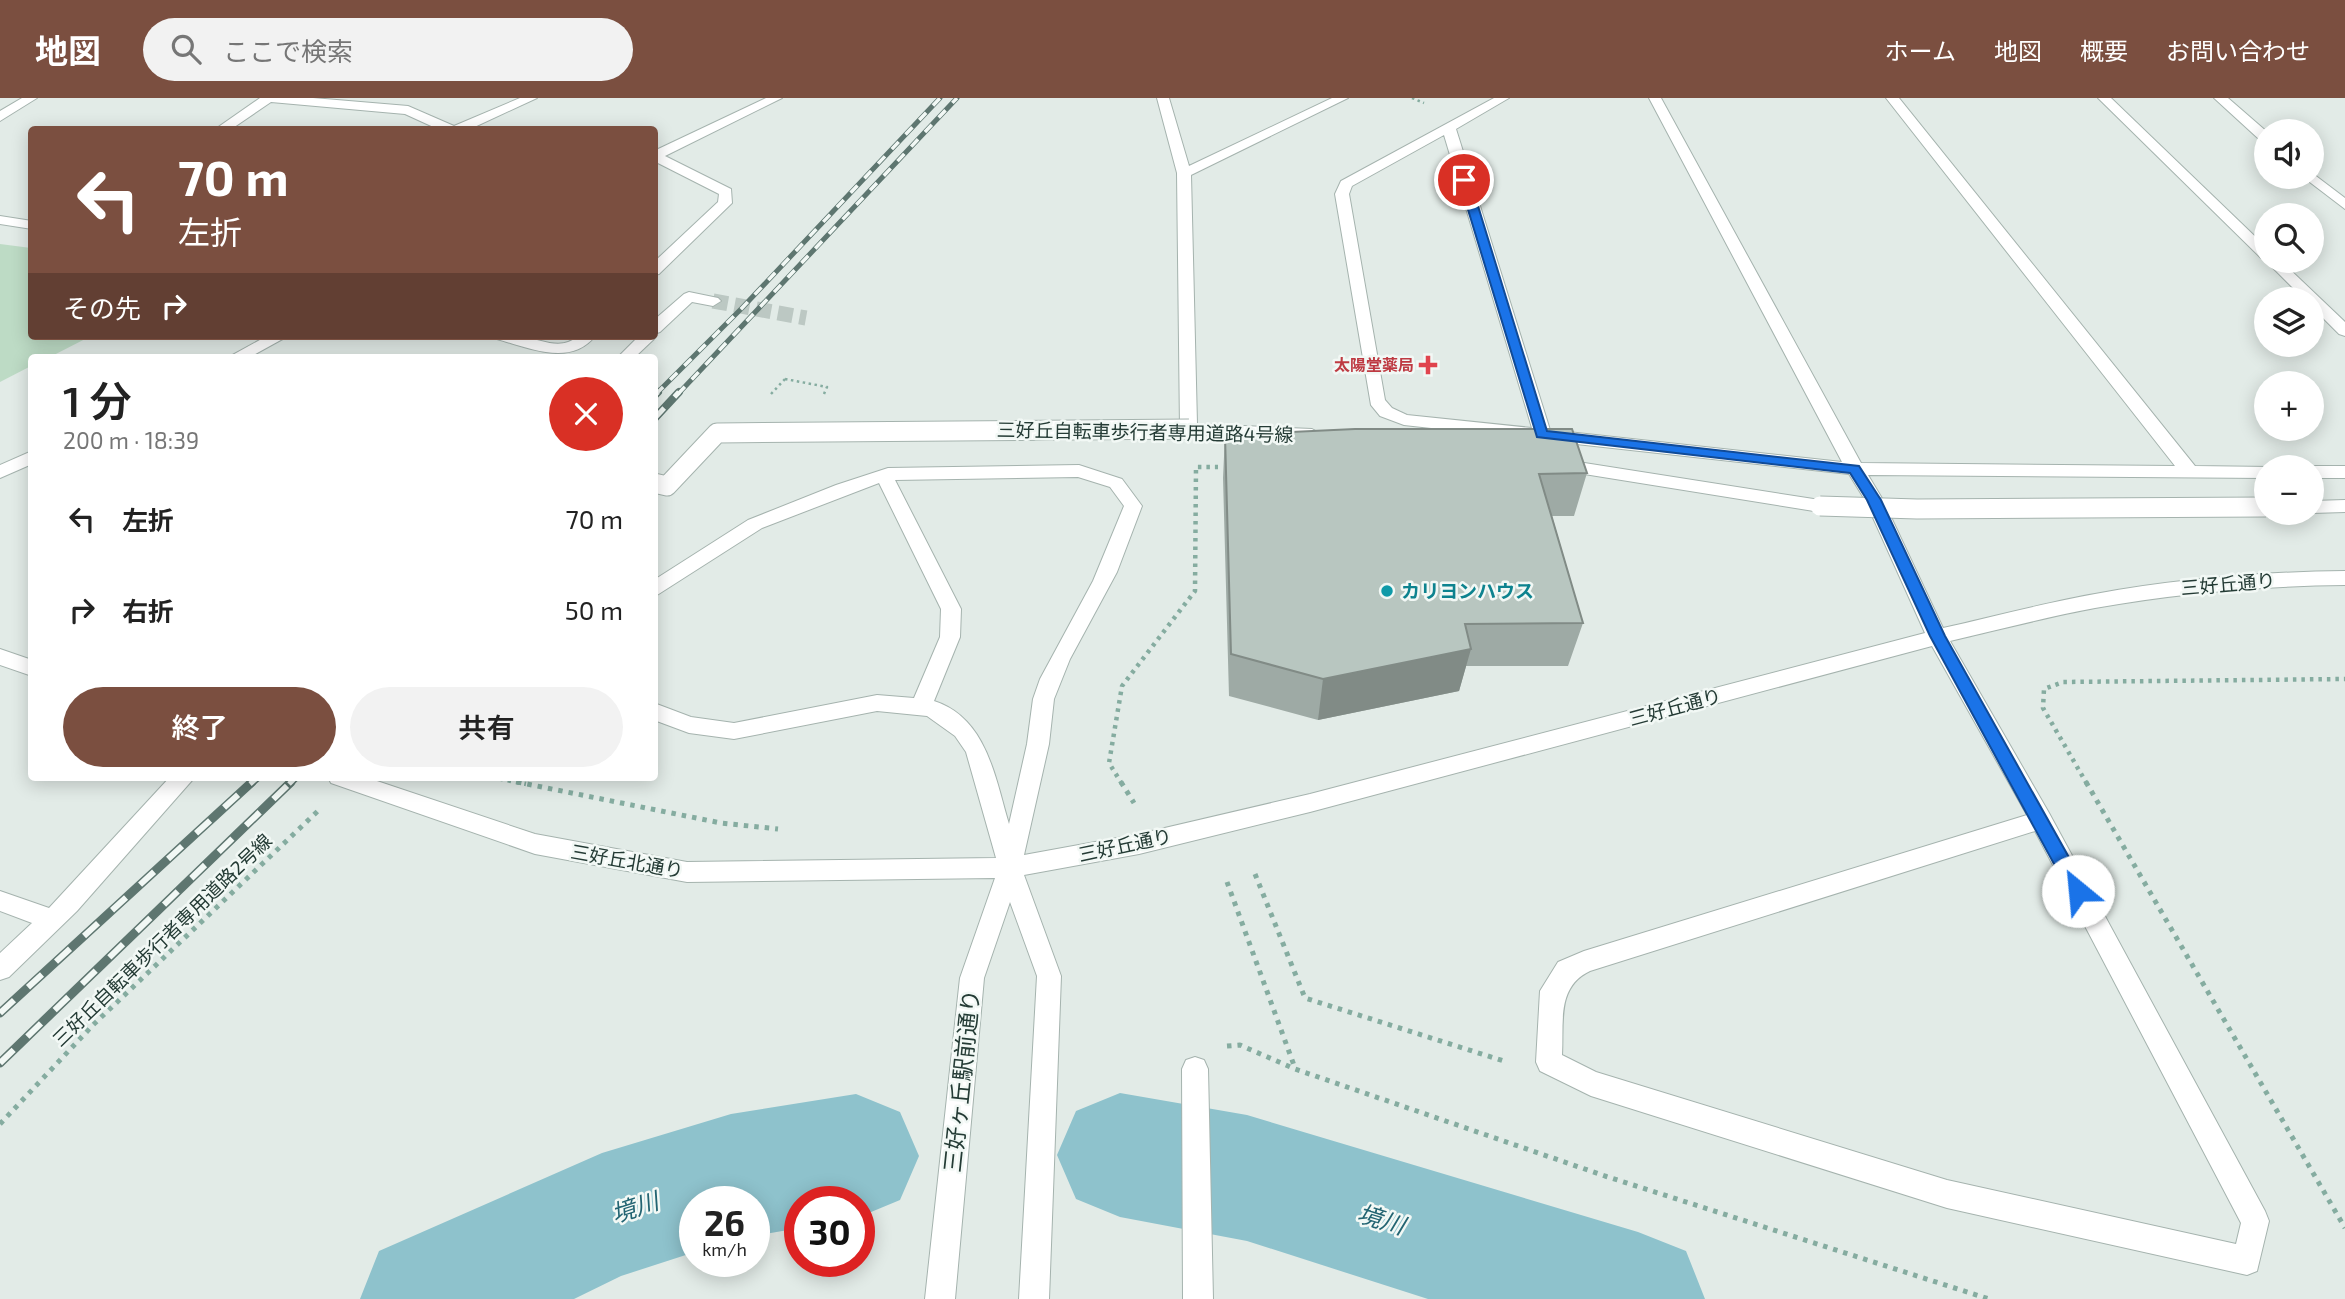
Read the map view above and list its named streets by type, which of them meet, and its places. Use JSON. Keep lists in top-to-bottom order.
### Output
{
  "streets": {
    "street": [
      "三好丘自転車歩行者専用道路4号線",
      "三好丘通り",
      "三好丘北通り",
      "三好ヶ丘駅前通り"
    ],
    "path": ["三好丘自転車歩行者専用道路2号線"]
  },
  "crossings": [
    ["三好丘通り", "三好丘北通り"],
    ["三好丘通り", "三好ヶ丘駅前通り"],
    ["三好丘北通り", "三好ヶ丘駅前通り"]
  ],
  "water": ["境川"],
  "places": {
    "health": ["太陽堂薬局"],
    "other": ["カリヨンハウス"]
  },
  "page": {
    "header": "地図",
    "search": "ここで検索",
    "nav": [
      "ホーム",
      "地図",
      "概要",
      "お問い合わせ"
    ],
    "map_buttons": ["+", "−"],
    "turn": ["70 m", "左折"],
    "then": "その先",
    "heading": ["1 分", "200 m · 18:39"],
    "list": [
      {
        "name": "左折",
        "value": "70 m"
      },
      {
        "name": "右折",
        "value": "50 m"
      }
    ],
    "buttons": ["終了", "共有"],
    "speed": "26 km/h",
    "limit": "30"
  }
}
